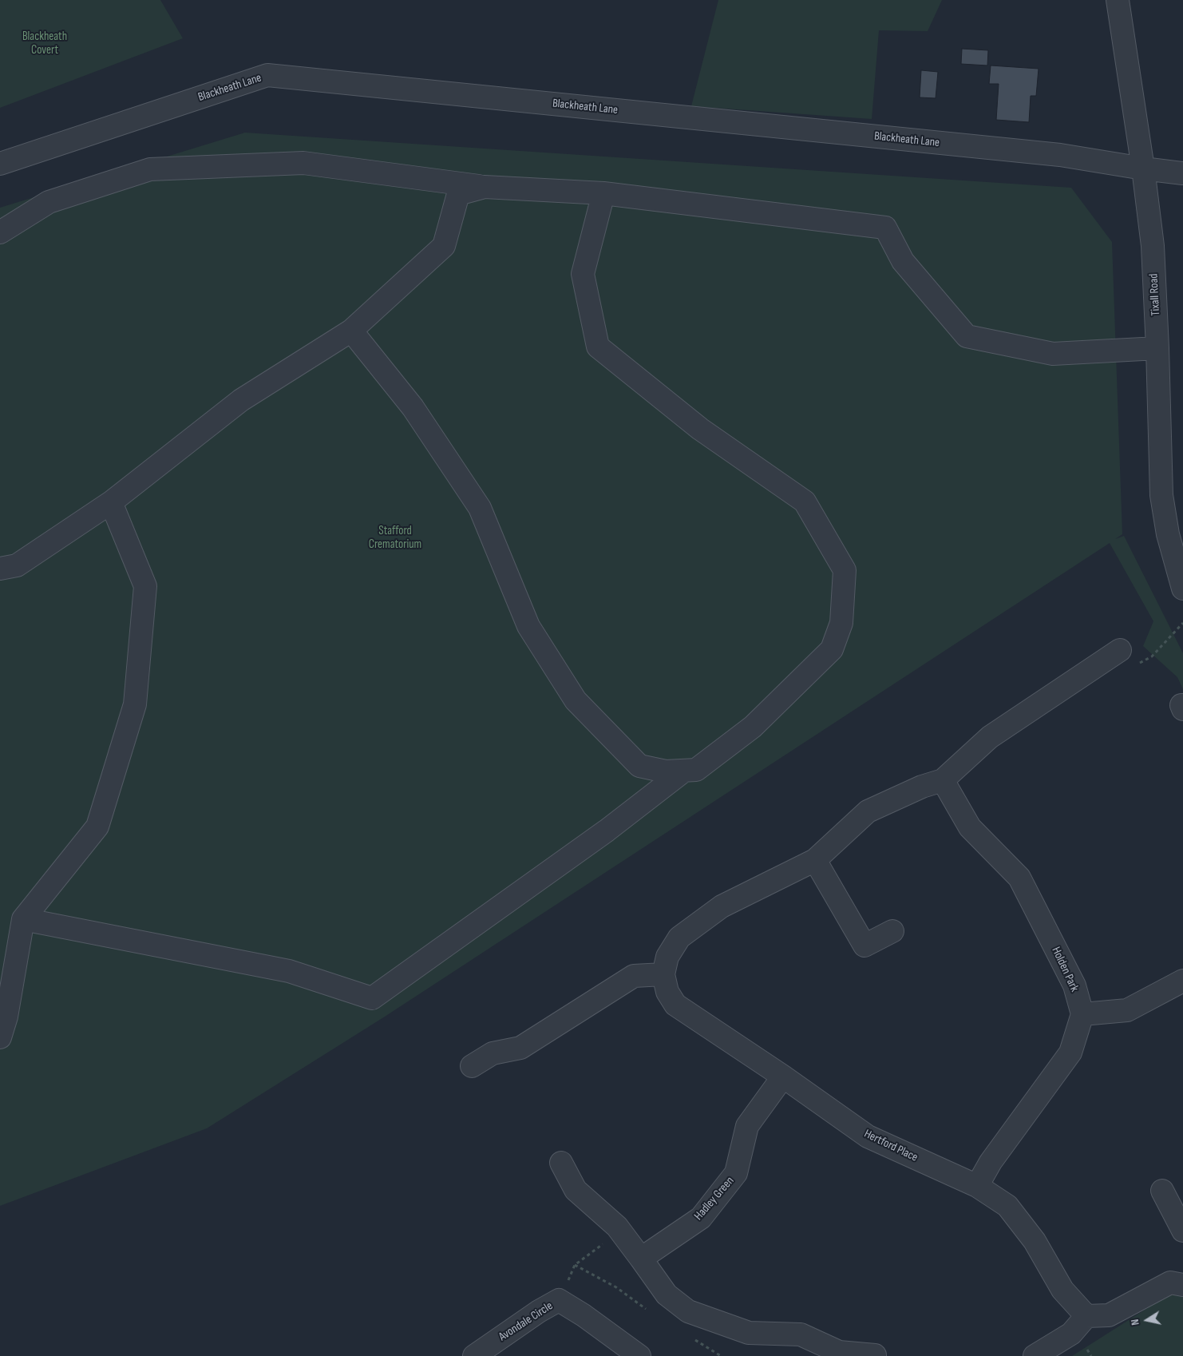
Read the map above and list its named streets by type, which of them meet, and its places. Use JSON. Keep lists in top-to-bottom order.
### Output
{
  "streets": {
    "street": [
      "Blackheath Lane",
      "Tixall Road",
      "Holden Park",
      "Hertford Place",
      "Hadley Green",
      "Avondale Circle"
    ]
  },
  "crossings": [
    ["Blackheath Lane", "Tixall Road"],
    ["Hertford Place", "Hadley Green"]
  ],
  "parks": ["Blackheath Covert", "Stafford Crematorium"],
  "north": "left"
}
